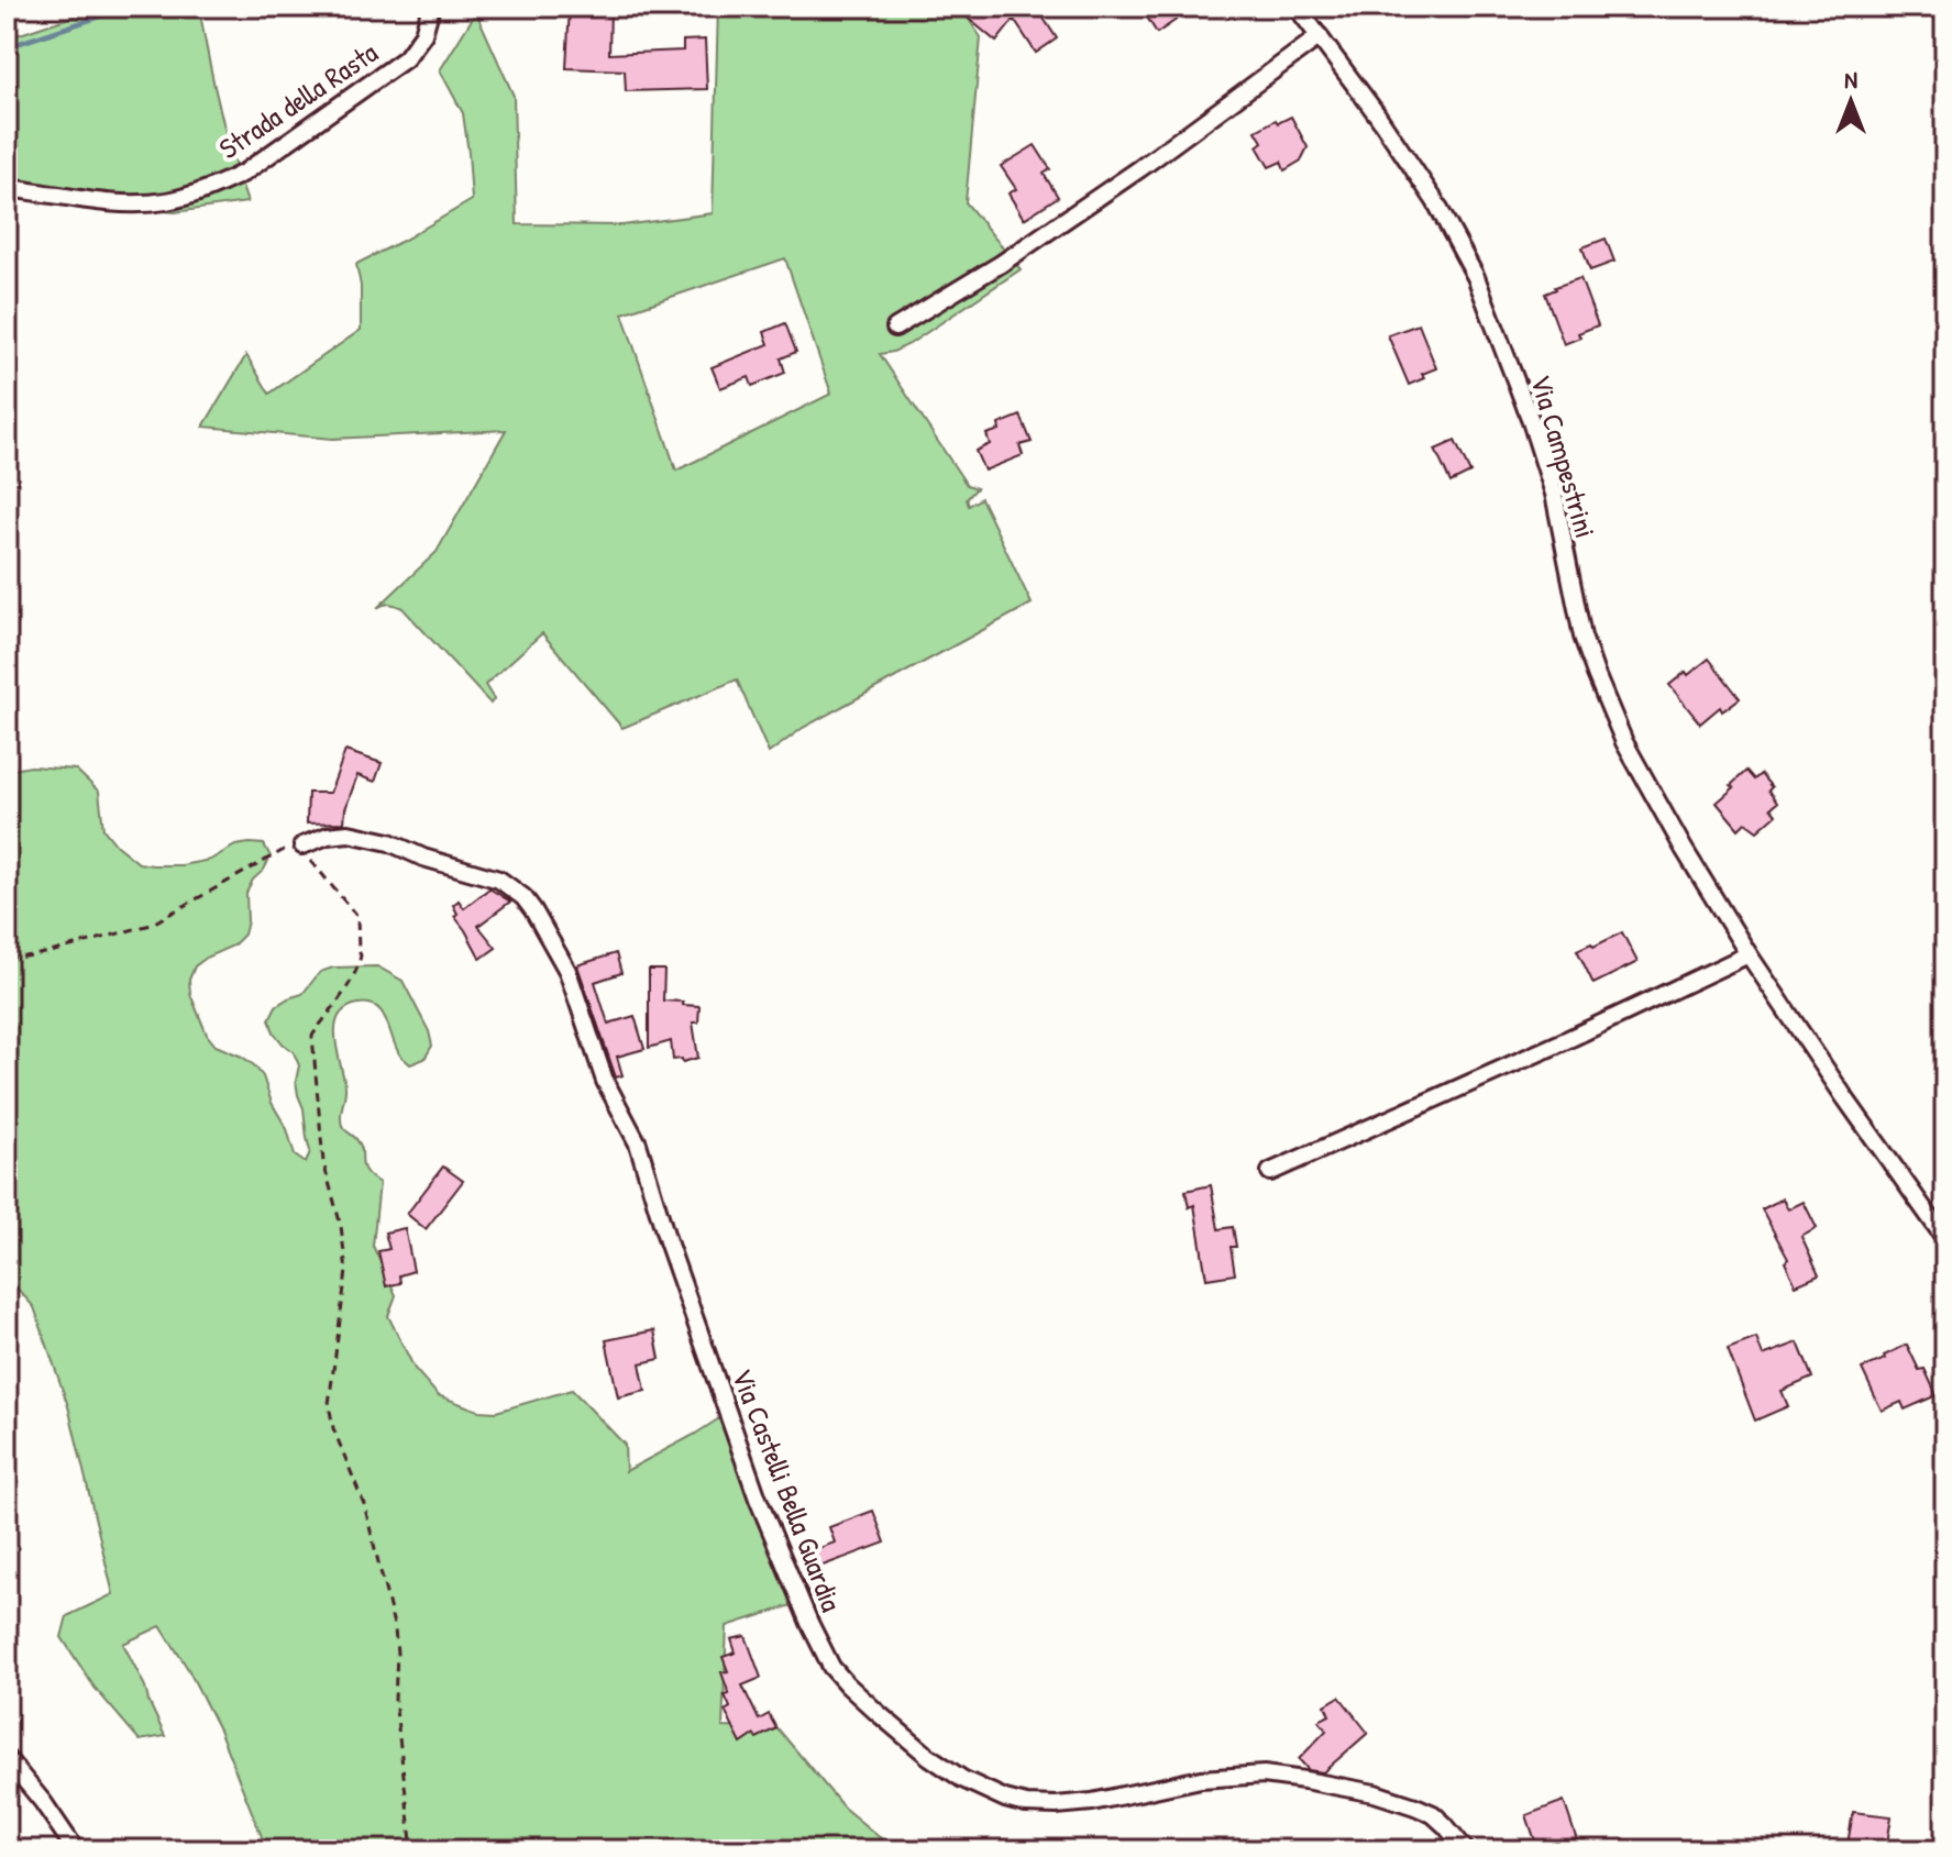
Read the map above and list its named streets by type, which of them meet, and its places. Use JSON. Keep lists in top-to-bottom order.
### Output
{
  "streets": {
    "street": ["Strada della Rasta", "Via Campestrini", "Via Castelli Bella Guardia"]
  },
  "north": "top"
}
